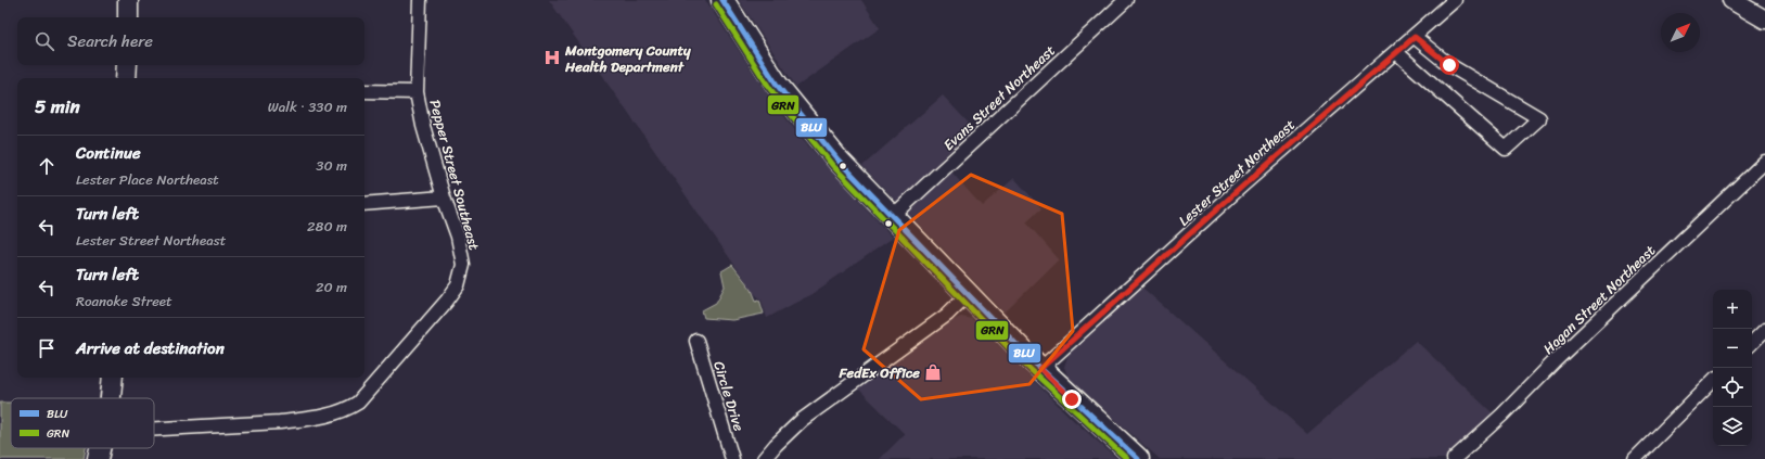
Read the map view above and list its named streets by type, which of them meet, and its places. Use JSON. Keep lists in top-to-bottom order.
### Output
{
  "streets": {
    "street": [
      "Evans Street Northeast",
      "Lester Street Northeast",
      "Pepper Street Southeast",
      "Hagan Street Northeast",
      "Circle Drive"
    ]
  },
  "places": {
    "hospital": ["Montgomery County Health Department"],
    "shop": ["FedEx Office"]
  },
  "lines": ["transit line BLU", "transit line GRN"],
  "legend": ["BLU", "GRN"],
  "north": "top right",
  "page": {
    "search": "Search here",
    "heading": ["5 min", "Walk · 330 m"],
    "list": [
      ["Continue", "Lester Place Northeast", "30 m"],
      ["Turn left", "Lester Street Northeast", "280 m"],
      ["Turn left", "Roanoke Street", "20 m"],
      "Arrive at destination"
    ],
    "map_buttons": ["+", "−"]
  }
}
